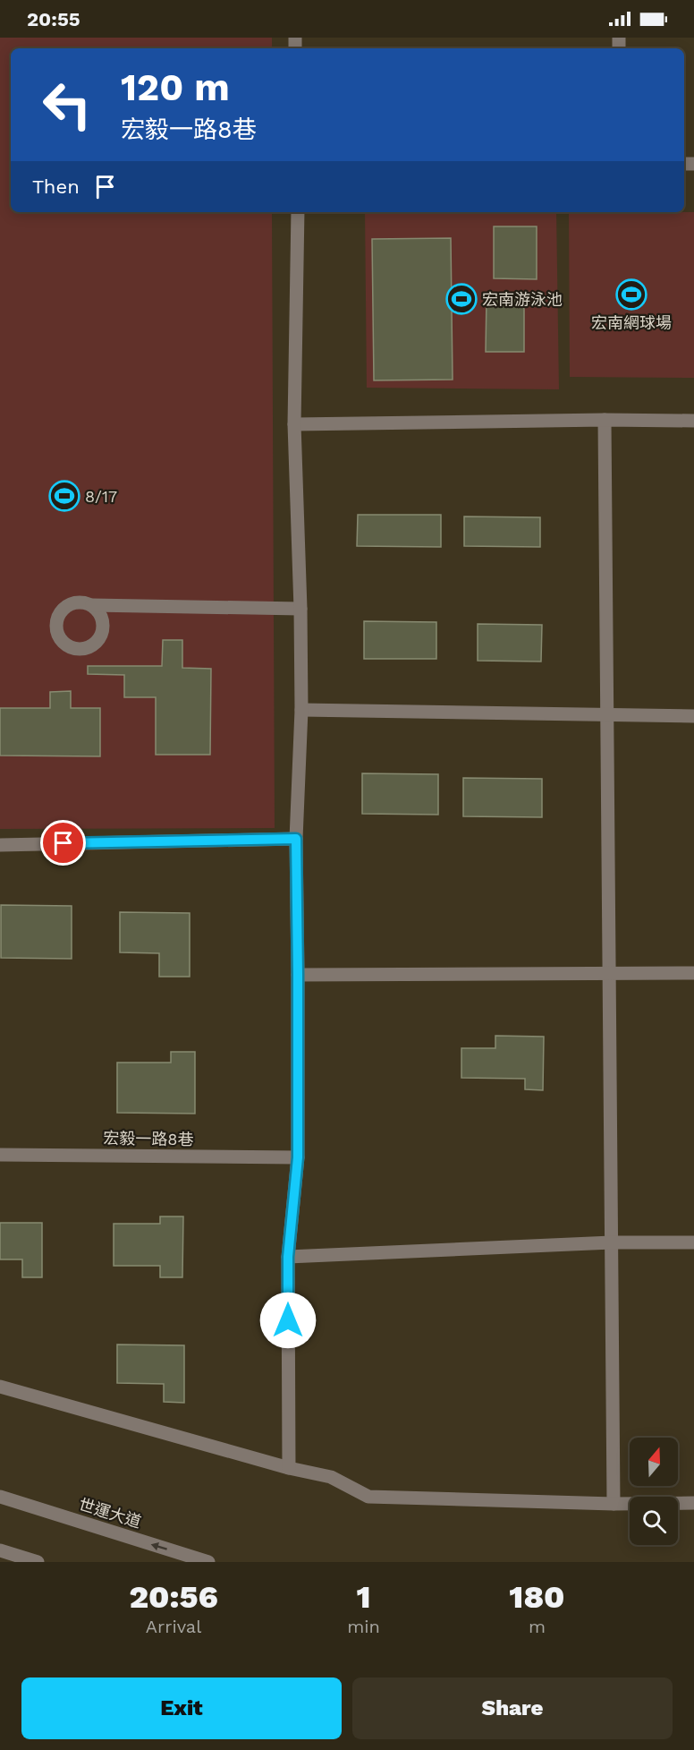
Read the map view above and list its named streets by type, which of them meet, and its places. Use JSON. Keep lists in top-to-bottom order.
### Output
{
  "streets": {
    "street": ["宏毅一路8巷", "世運大道"]
  },
  "places": {
    "sports": ["宏南網球場", "宏南游泳池", "8/17"]
  },
  "north": "top",
  "page": {
    "status": "20:55",
    "turn": ["120 m", "宏毅一路8巷"],
    "then": "Then",
    "eta": [
      "20:56",
      "Arrival",
      "1",
      "min",
      "180",
      "m"
    ],
    "buttons": ["Exit", "Share"]
  }
}
